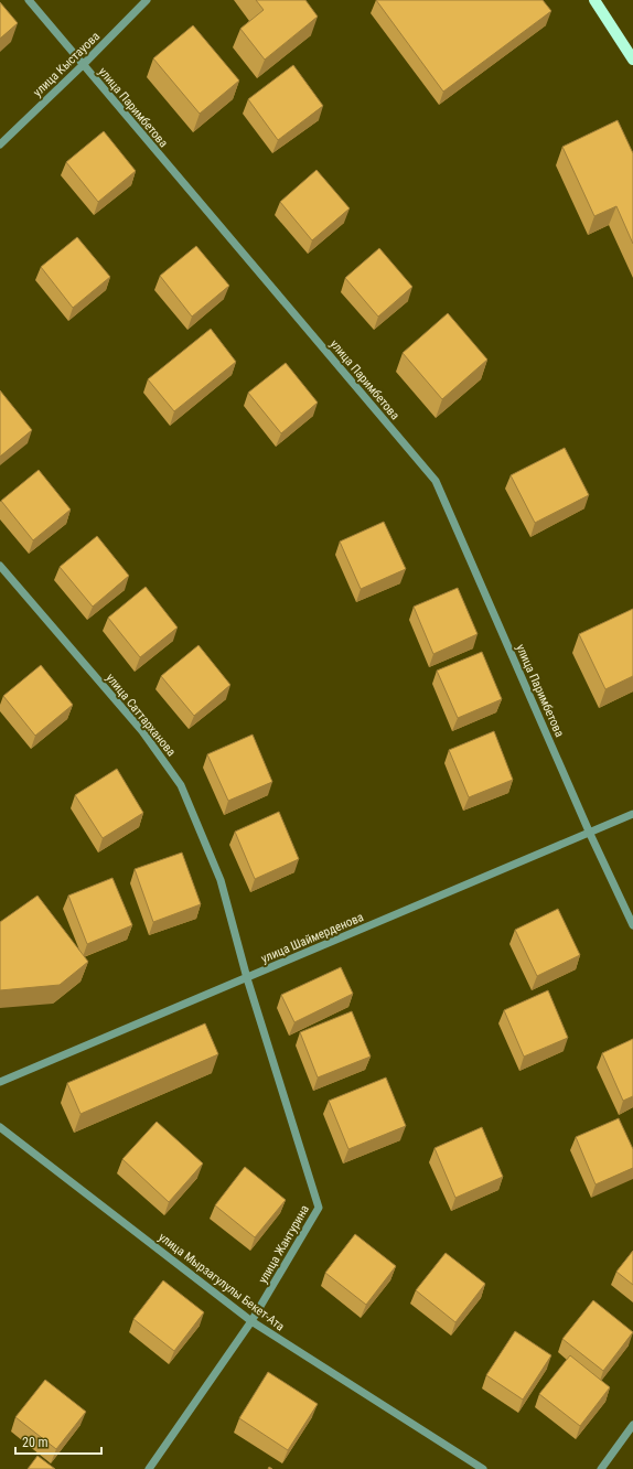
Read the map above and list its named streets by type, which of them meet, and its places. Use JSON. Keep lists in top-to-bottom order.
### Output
{
  "streets": {
    "street": [
      "улица Кыстауова",
      "улица Паримбетова",
      "улица Саттарханова",
      "улица Шаймерденова",
      "улица Жантурина",
      "улица Мырзагулулы Бекет-Ата"
    ]
  },
  "crossings": [
    ["улица Кыстауова", "улица Паримбетова"],
    ["улица Паримбетова", "улица Шаймерденова"],
    ["улица Саттарханова", "улица Шаймерденова"],
    ["улица Саттарханова", "улица Жантурина"],
    ["улица Шаймерденова", "улица Жантурина"],
    ["улица Жантурина", "улица Мырзагулулы Бекет-Ата"]
  ],
  "scale_bar": "20 m"
}
